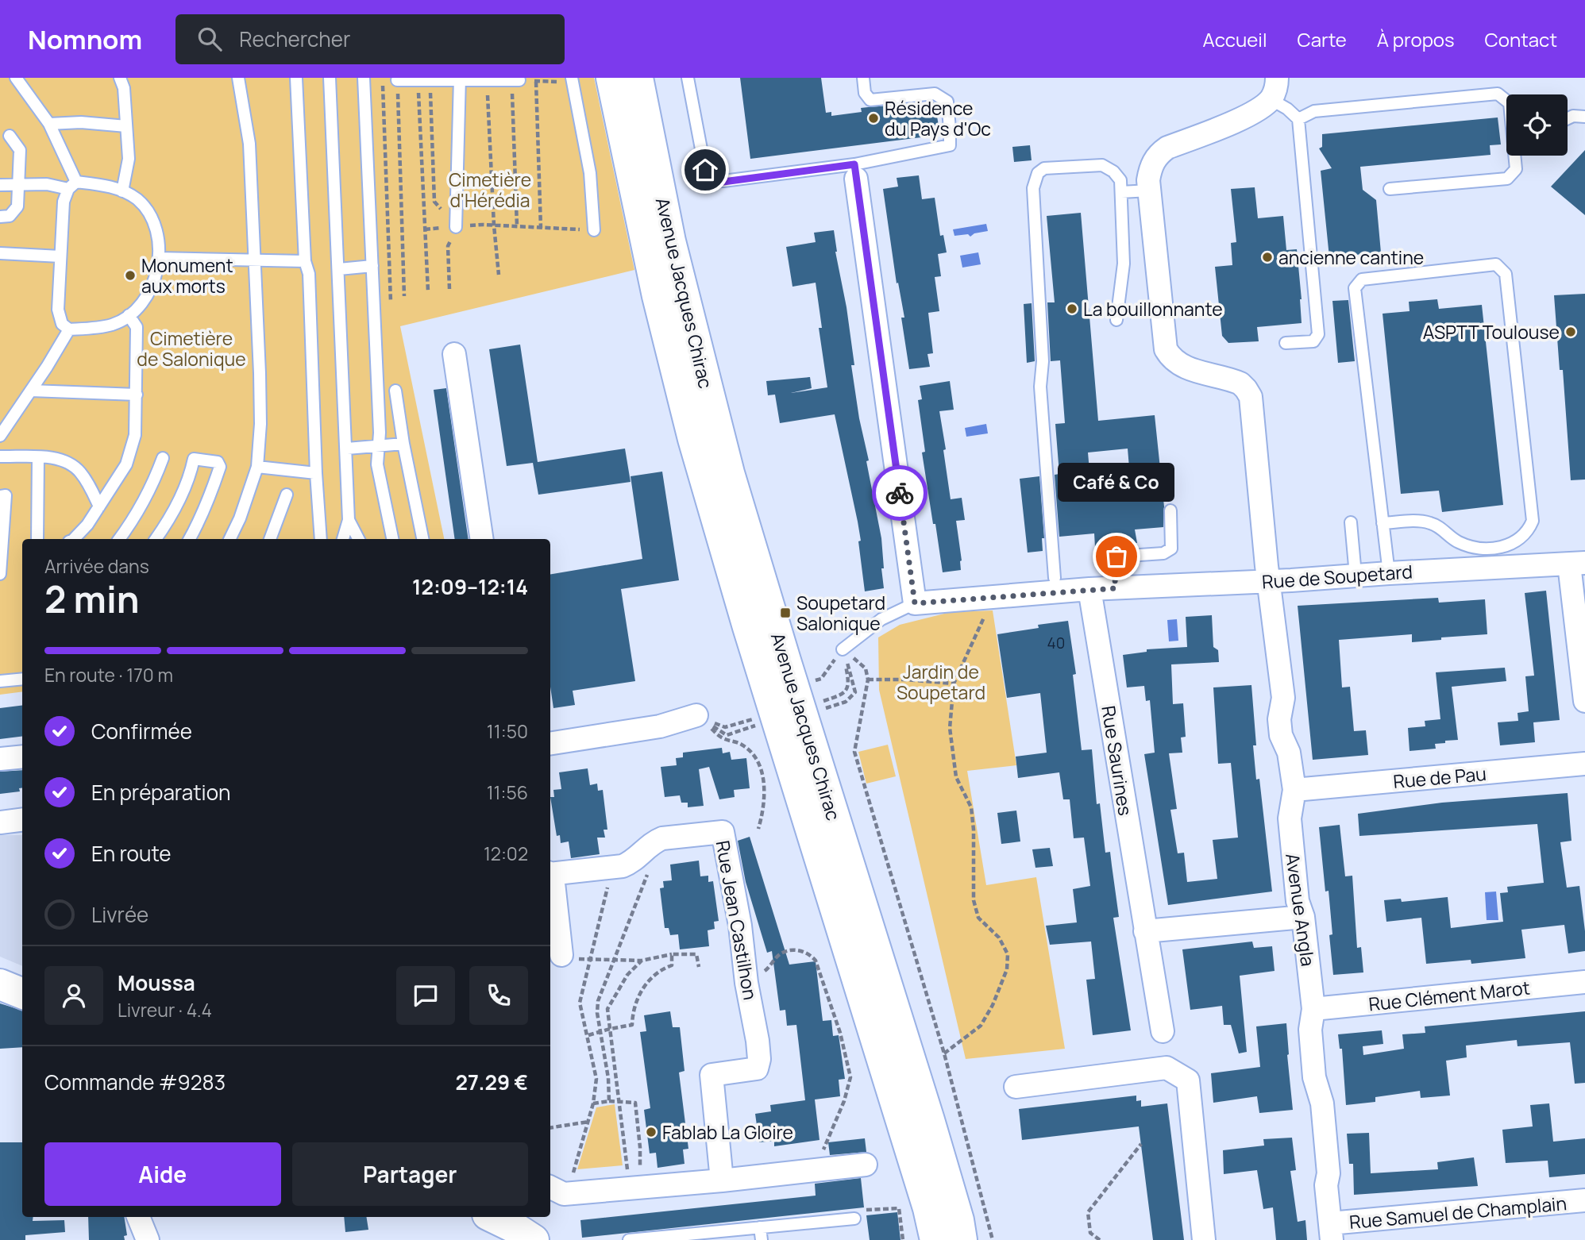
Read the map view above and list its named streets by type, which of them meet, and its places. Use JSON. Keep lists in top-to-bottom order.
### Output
{
  "streets": {
    "main road": ["Avenue Jacques Chirac"],
    "street": [
      "Rue de Soupetard",
      "Rue Saurines",
      "Rue de Pau",
      "Avenue Angla",
      "Rue Jean Castilhon",
      "Rue Clément Marot",
      "Rue Samuel de Champlain"
    ]
  },
  "crossings": [
    ["Rue de Soupetard", "Rue Saurines"],
    ["Rue de Soupetard", "Avenue Angla"],
    ["Rue de Pau", "Avenue Angla"],
    ["Avenue Angla", "Rue Clément Marot"],
    ["Avenue Angla", "Rue Samuel de Champlain"]
  ],
  "parks": ["Cimetière d'Hérédia", "Cimetière de Salonique", "Jardin de Soupetard"],
  "places": {
    "other": [
      "Résidence du Pays d'Oc",
      "ancienne cantine",
      "Monument aux morts",
      "La bouillonnante",
      "ASPTT Toulouse",
      "Café & Co",
      "Fablab La Gloire"
    ],
    "transit": ["Soupetard Salonique"]
  },
  "house_numbers": ["40"],
  "page": {
    "header": "Nomnom",
    "search": "Rechercher",
    "nav": [
      "Accueil",
      "Carte",
      "À propos",
      "Contact"
    ],
    "bubble": "Café & Co",
    "heading": ["2 min", "Arrivée dans", "12:09–12:14"],
    "panel": [
      "Moussa",
      "Livreur · 4.4",
      "Commande #9283",
      "27.29 €"
    ],
    "bar": "En route · 170 m",
    "list": [
      ["Confirmée", "11:50"],
      ["En préparation", "11:56"],
      ["En route", "12:02"],
      "Livrée"
    ],
    "buttons": ["Aide", "Partager"]
  }
}
